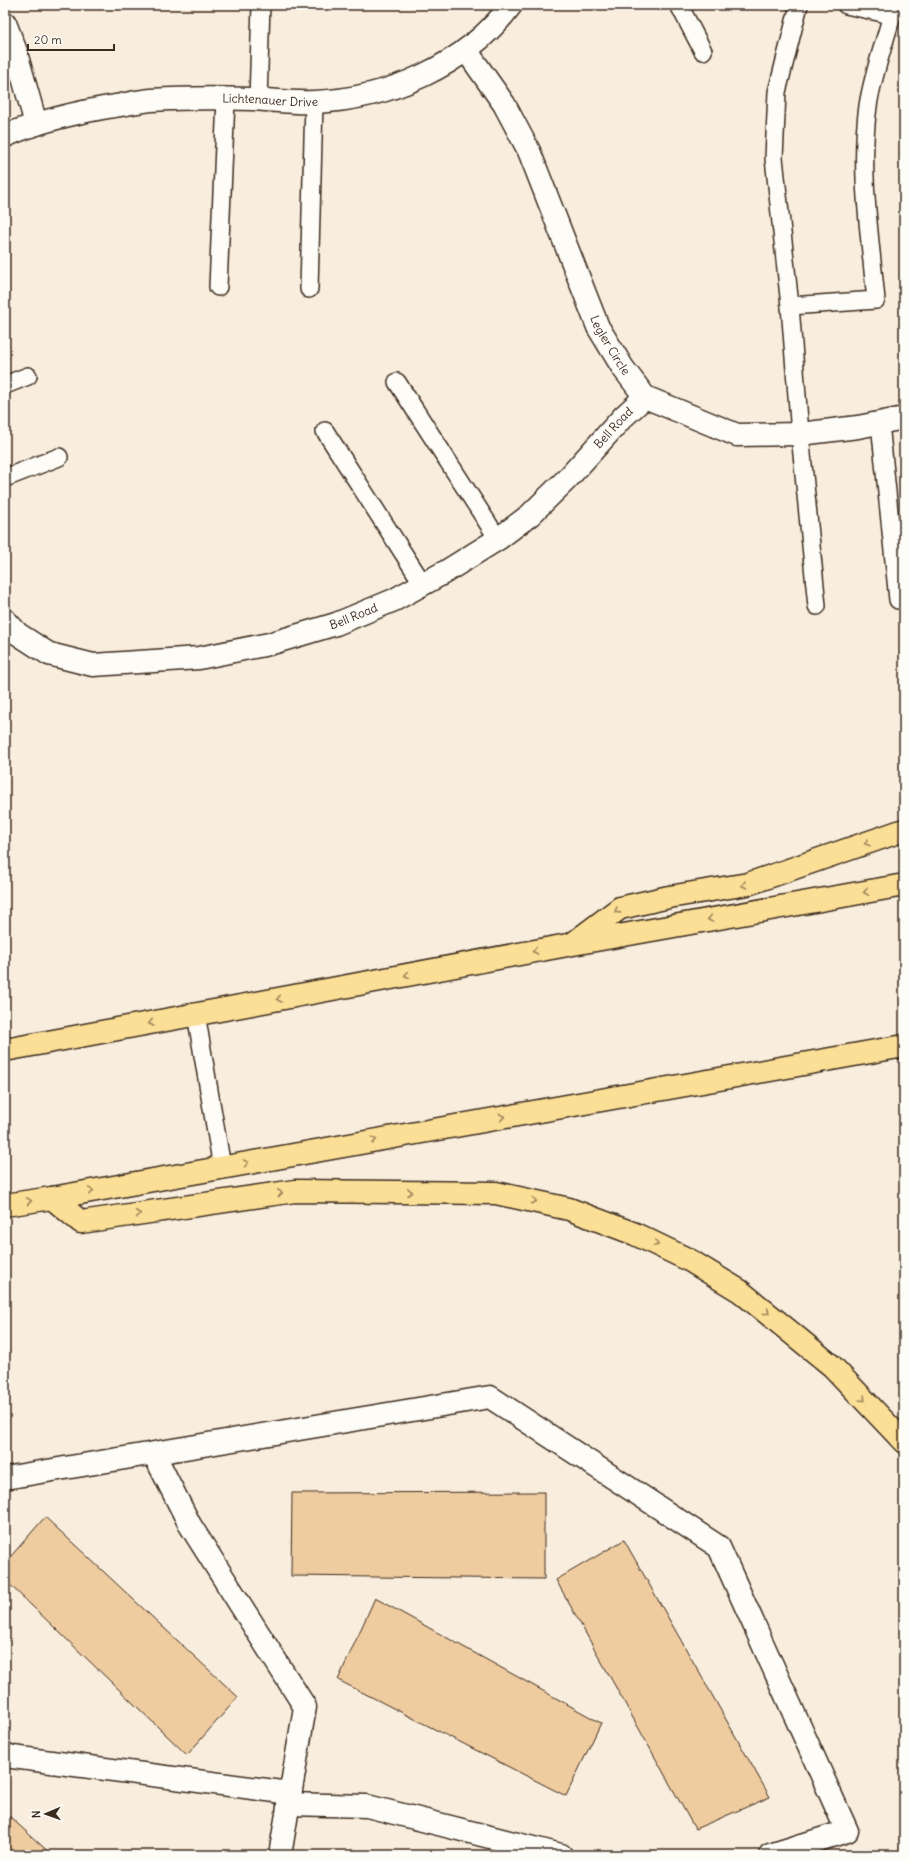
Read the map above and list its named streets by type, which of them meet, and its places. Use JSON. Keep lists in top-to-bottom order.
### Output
{
  "streets": {
    "street": ["Lichtenauer Drive", "Legler Circle", "Bell Road"]
  },
  "crossings": [
    ["Lichtenauer Drive", "Legler Circle"],
    ["Legler Circle", "Bell Road"]
  ],
  "scale_bar": "20 m",
  "north": "left"
}
